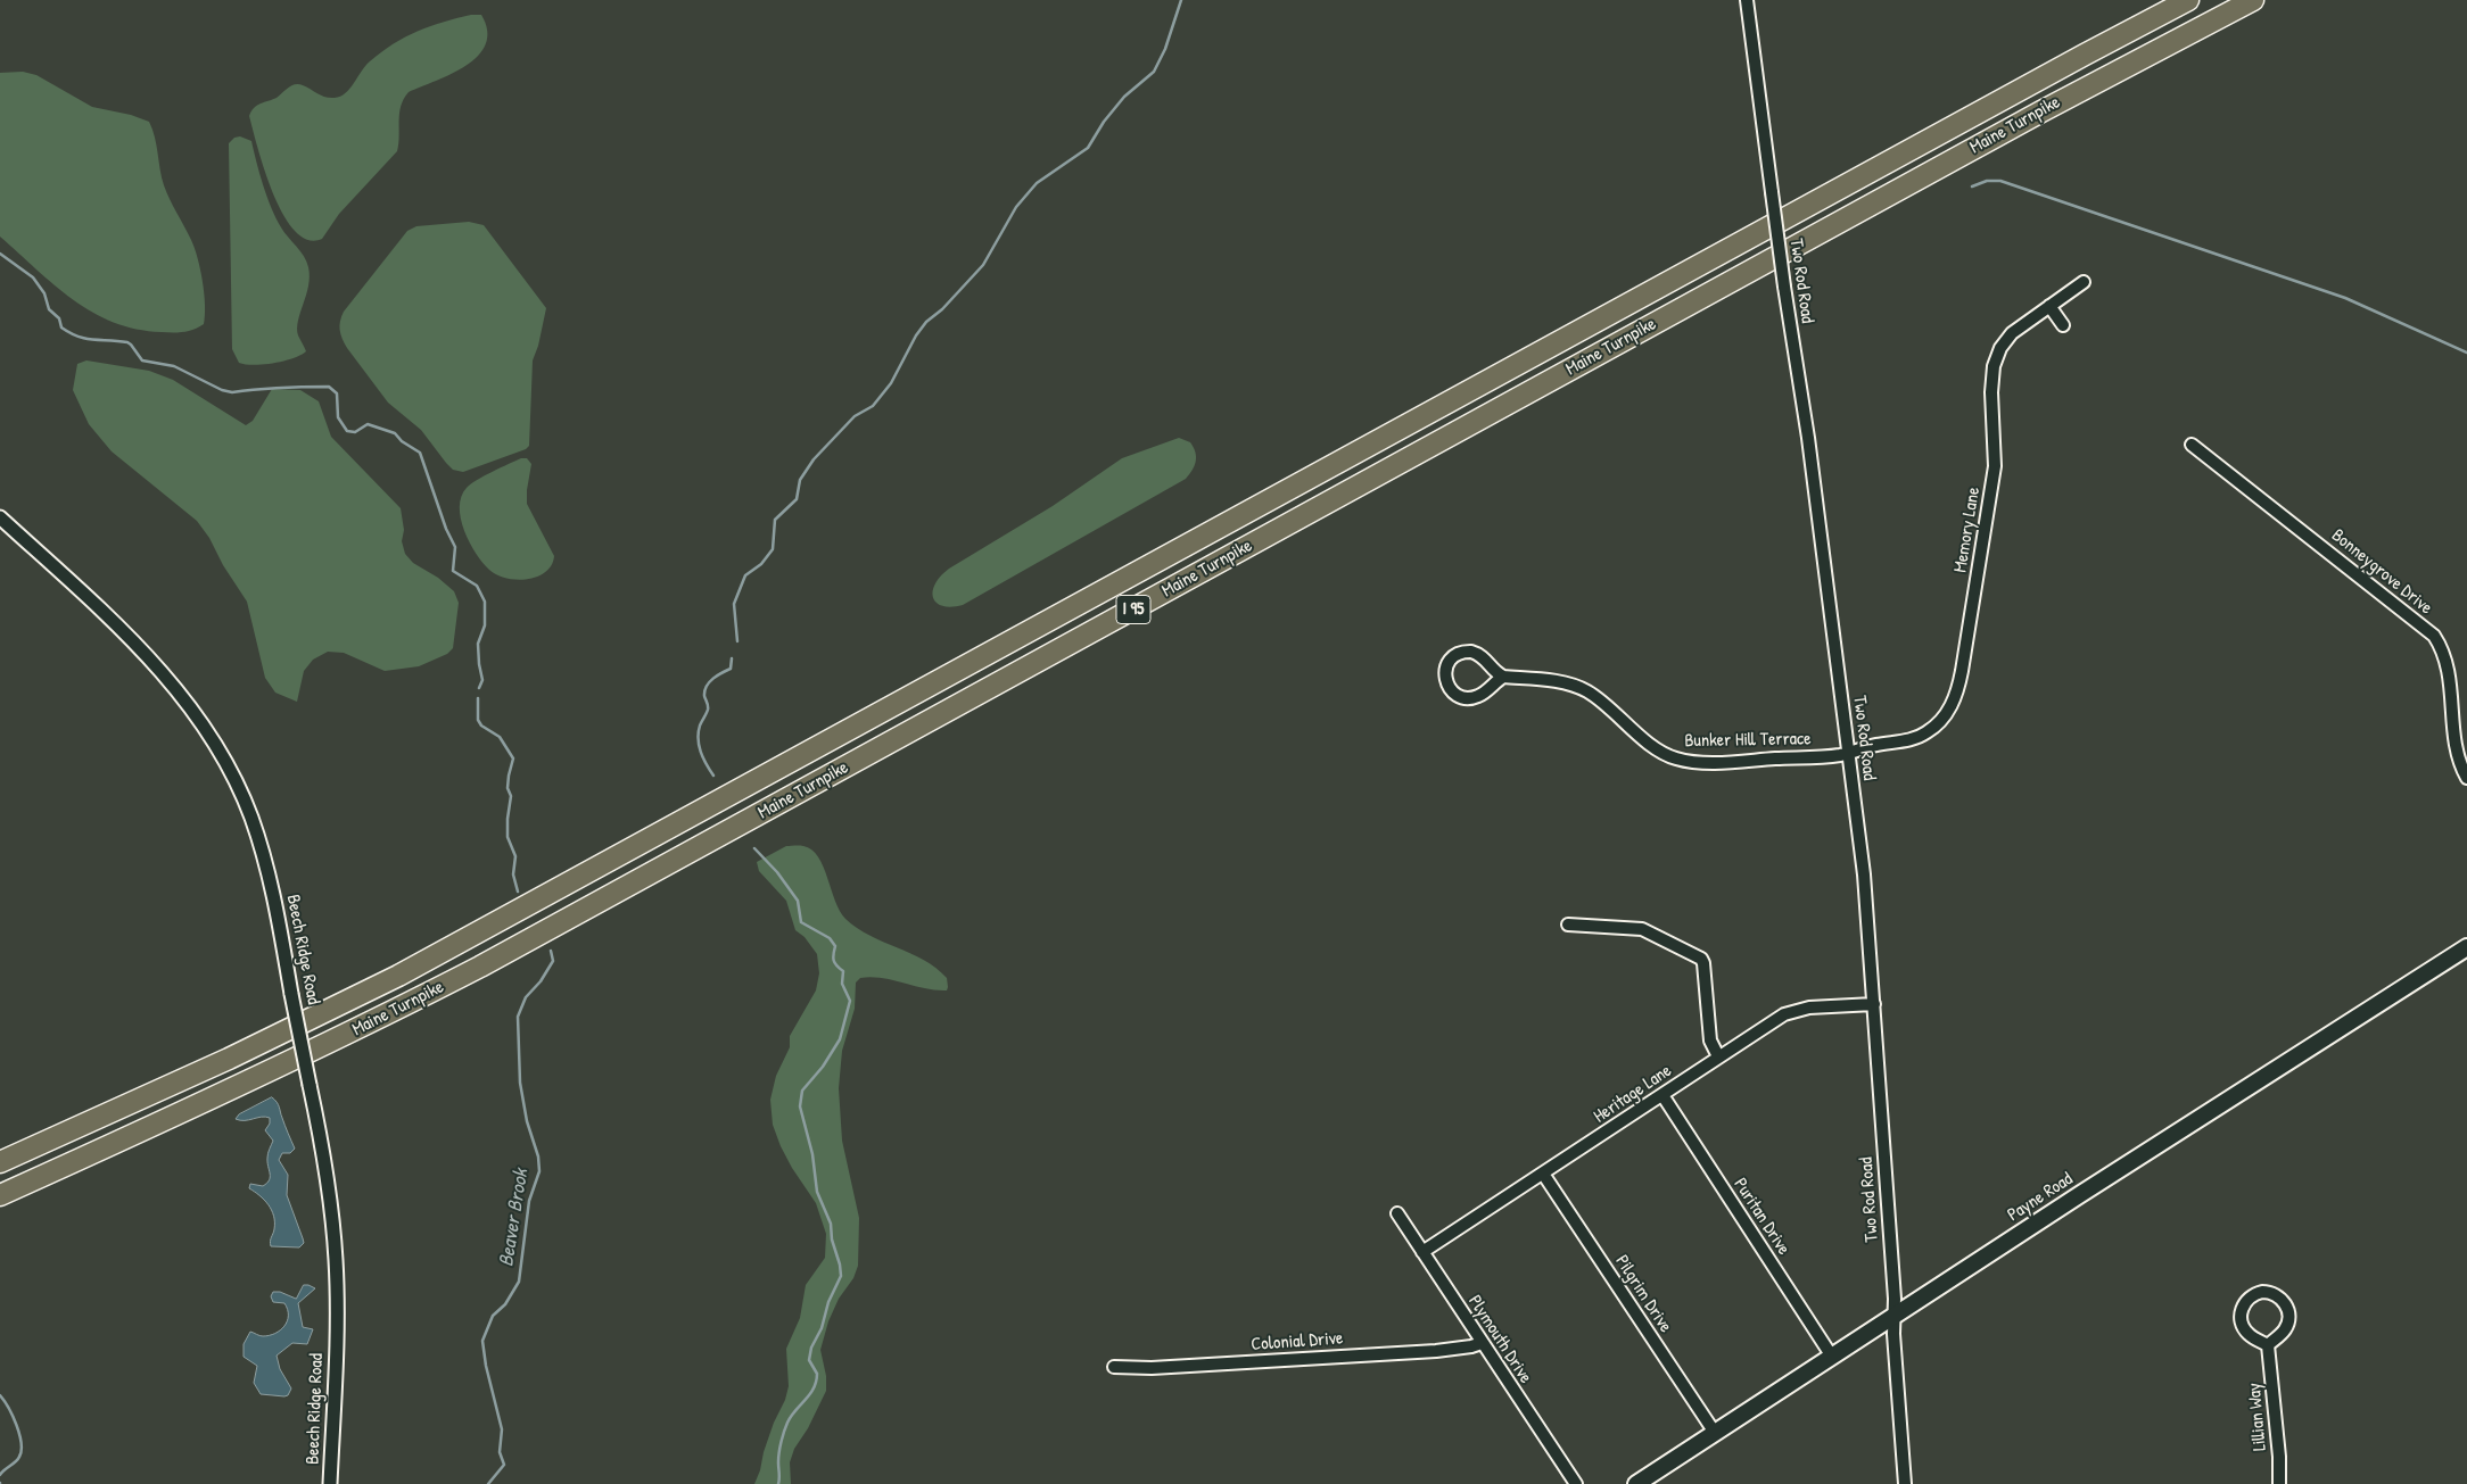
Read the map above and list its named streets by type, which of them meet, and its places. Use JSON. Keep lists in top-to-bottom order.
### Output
{
  "streets": {
    "highway": ["Maine Turnpike", "I 95"],
    "main road": ["Payne Road"],
    "street": [
      "Two Rod Road",
      "Memory Lane",
      "Bonneygrove Drive",
      "Bunker Hill Terrace",
      "Beech Ridge Road",
      "Heritage Lane",
      "Puritan Drive",
      "Pilgrim Drive",
      "Plymouth Drive",
      "Colonial Drive",
      "Lillian Way"
    ]
  },
  "crossings": [
    ["Two Rod Road", "Memory Lane"],
    ["Two Rod Road", "Bunker Hill Terrace"],
    ["Two Rod Road", "Heritage Lane"],
    ["Two Rod Road", "Payne Road"],
    ["Memory Lane", "Bunker Hill Terrace"],
    ["Heritage Lane", "Puritan Drive"],
    ["Heritage Lane", "Pilgrim Drive"],
    ["Heritage Lane", "Plymouth Drive"],
    ["Payne Road", "Puritan Drive"],
    ["Payne Road", "Pilgrim Drive"],
    ["Plymouth Drive", "Colonial Drive"]
  ],
  "water": ["Beaver Brook"]
}
